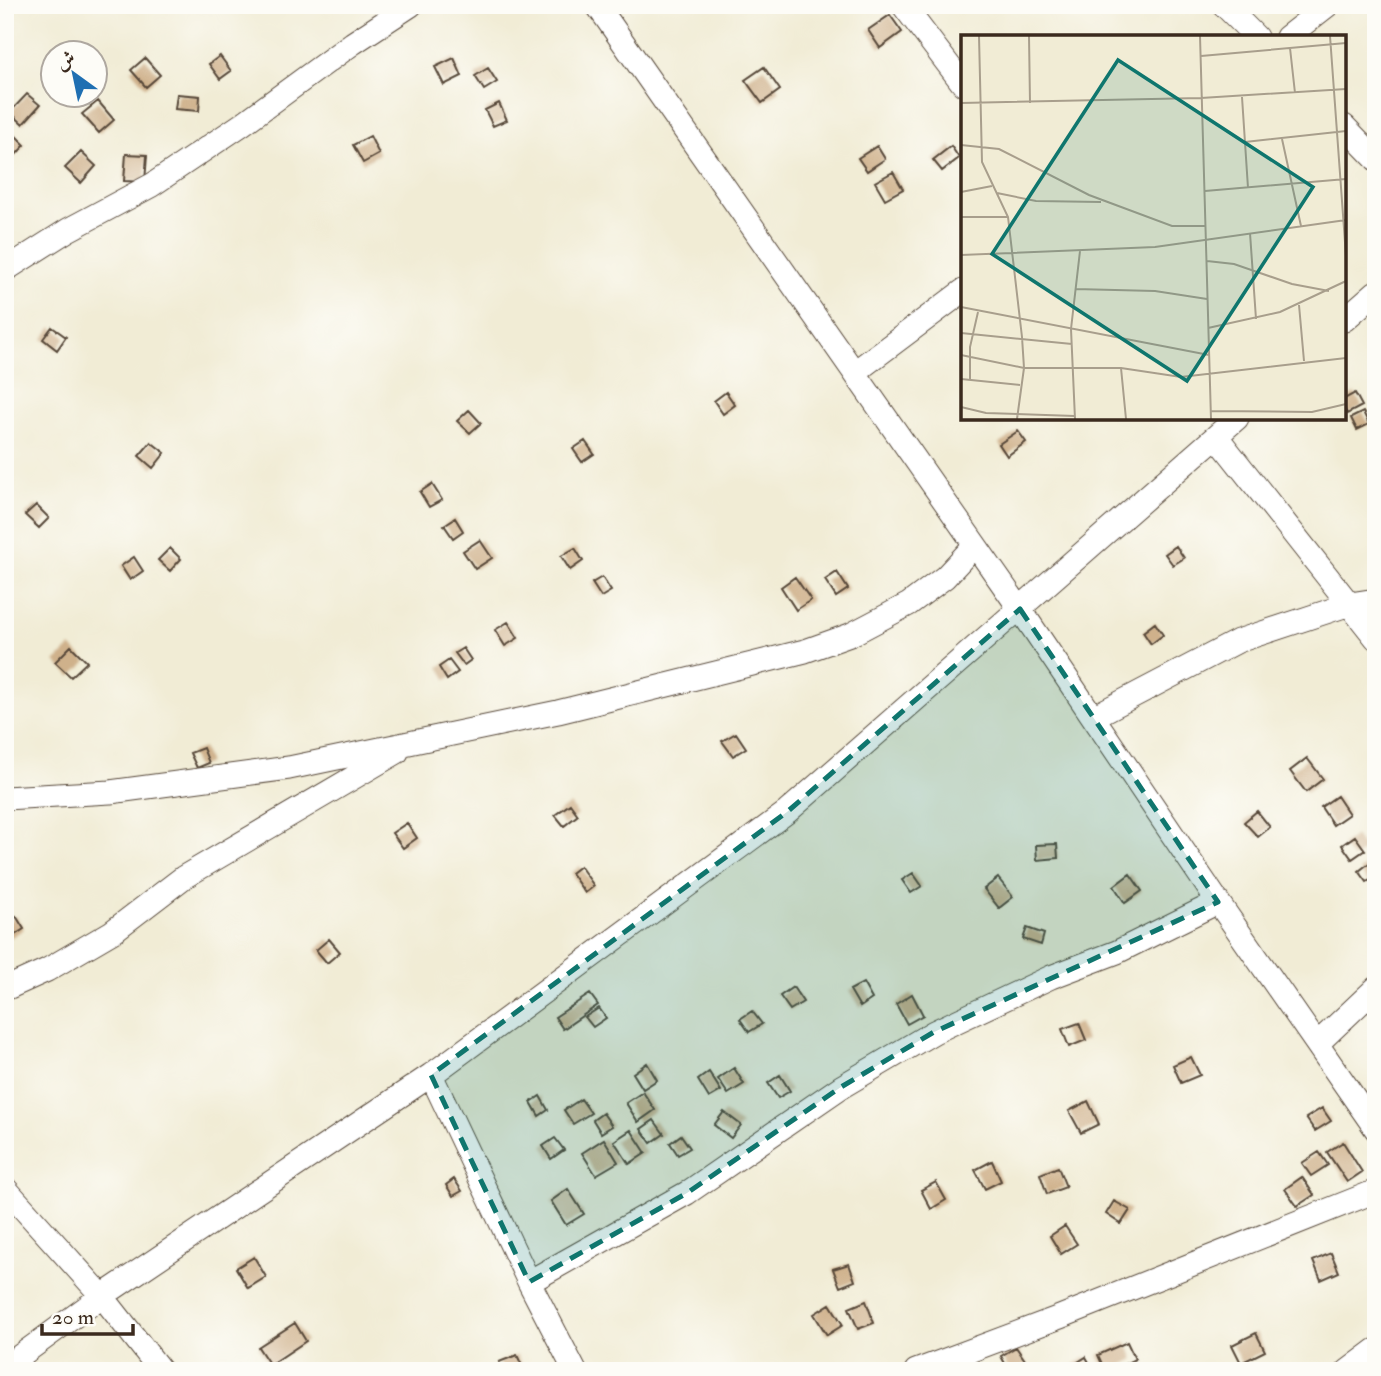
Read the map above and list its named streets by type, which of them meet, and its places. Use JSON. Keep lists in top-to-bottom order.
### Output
{
  "scale_bar": "20 m",
  "north": "top left"
}
